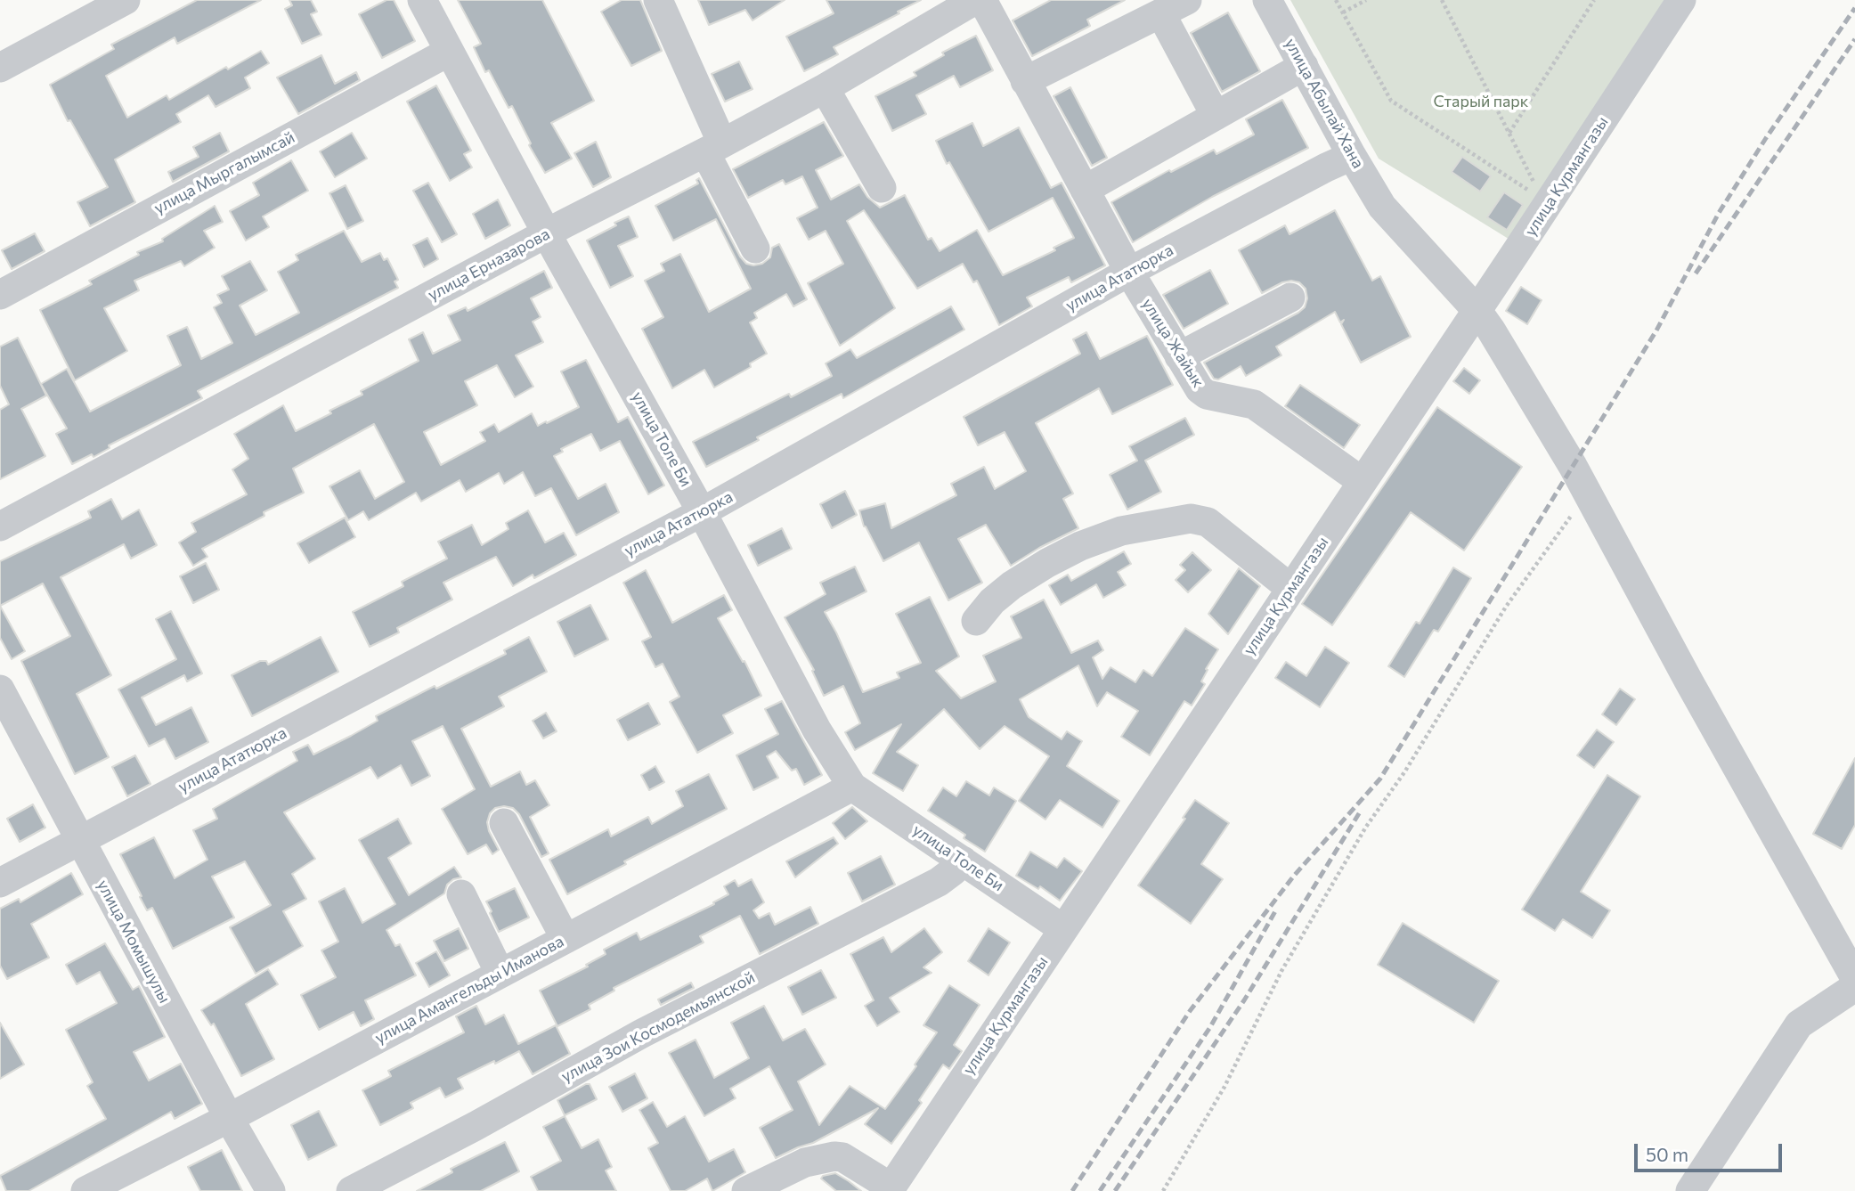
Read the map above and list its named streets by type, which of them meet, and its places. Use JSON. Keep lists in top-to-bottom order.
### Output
{
  "streets": {
    "street": [
      "улица Абылай Хана",
      "улица Мыргалымсай",
      "улица Курмангазы",
      "улица Ерназарова",
      "улица Ататюрка",
      "улица Жайык",
      "улица Толе Би",
      "улица Момышулы",
      "улица Амангельды Иманова",
      "улица Зои Космодемьянской"
    ]
  },
  "crossings": [
    ["улица Абылай Хана", "улица Курмангазы"],
    ["улица Абылай Хана", "улица Ататюрка"],
    ["улица Мыргалымсай", "улица Толе Би"],
    ["улица Курмангазы", "улица Жайык"],
    ["улица Курмангазы", "улица Толе Би"],
    ["улица Ерназарова", "улица Толе Би"],
    ["улица Ататюрка", "улица Жайык"],
    ["улица Ататюрка", "улица Толе Би"],
    ["улица Ататюрка", "улица Момышулы"],
    ["улица Толе Би", "улица Амангельды Иманова"],
    ["улица Толе Би", "улица Зои Космодемьянской"],
    ["улица Момышулы", "улица Амангельды Иманова"]
  ],
  "parks": ["Старый парк"],
  "scale_bar": "50 m"
}
